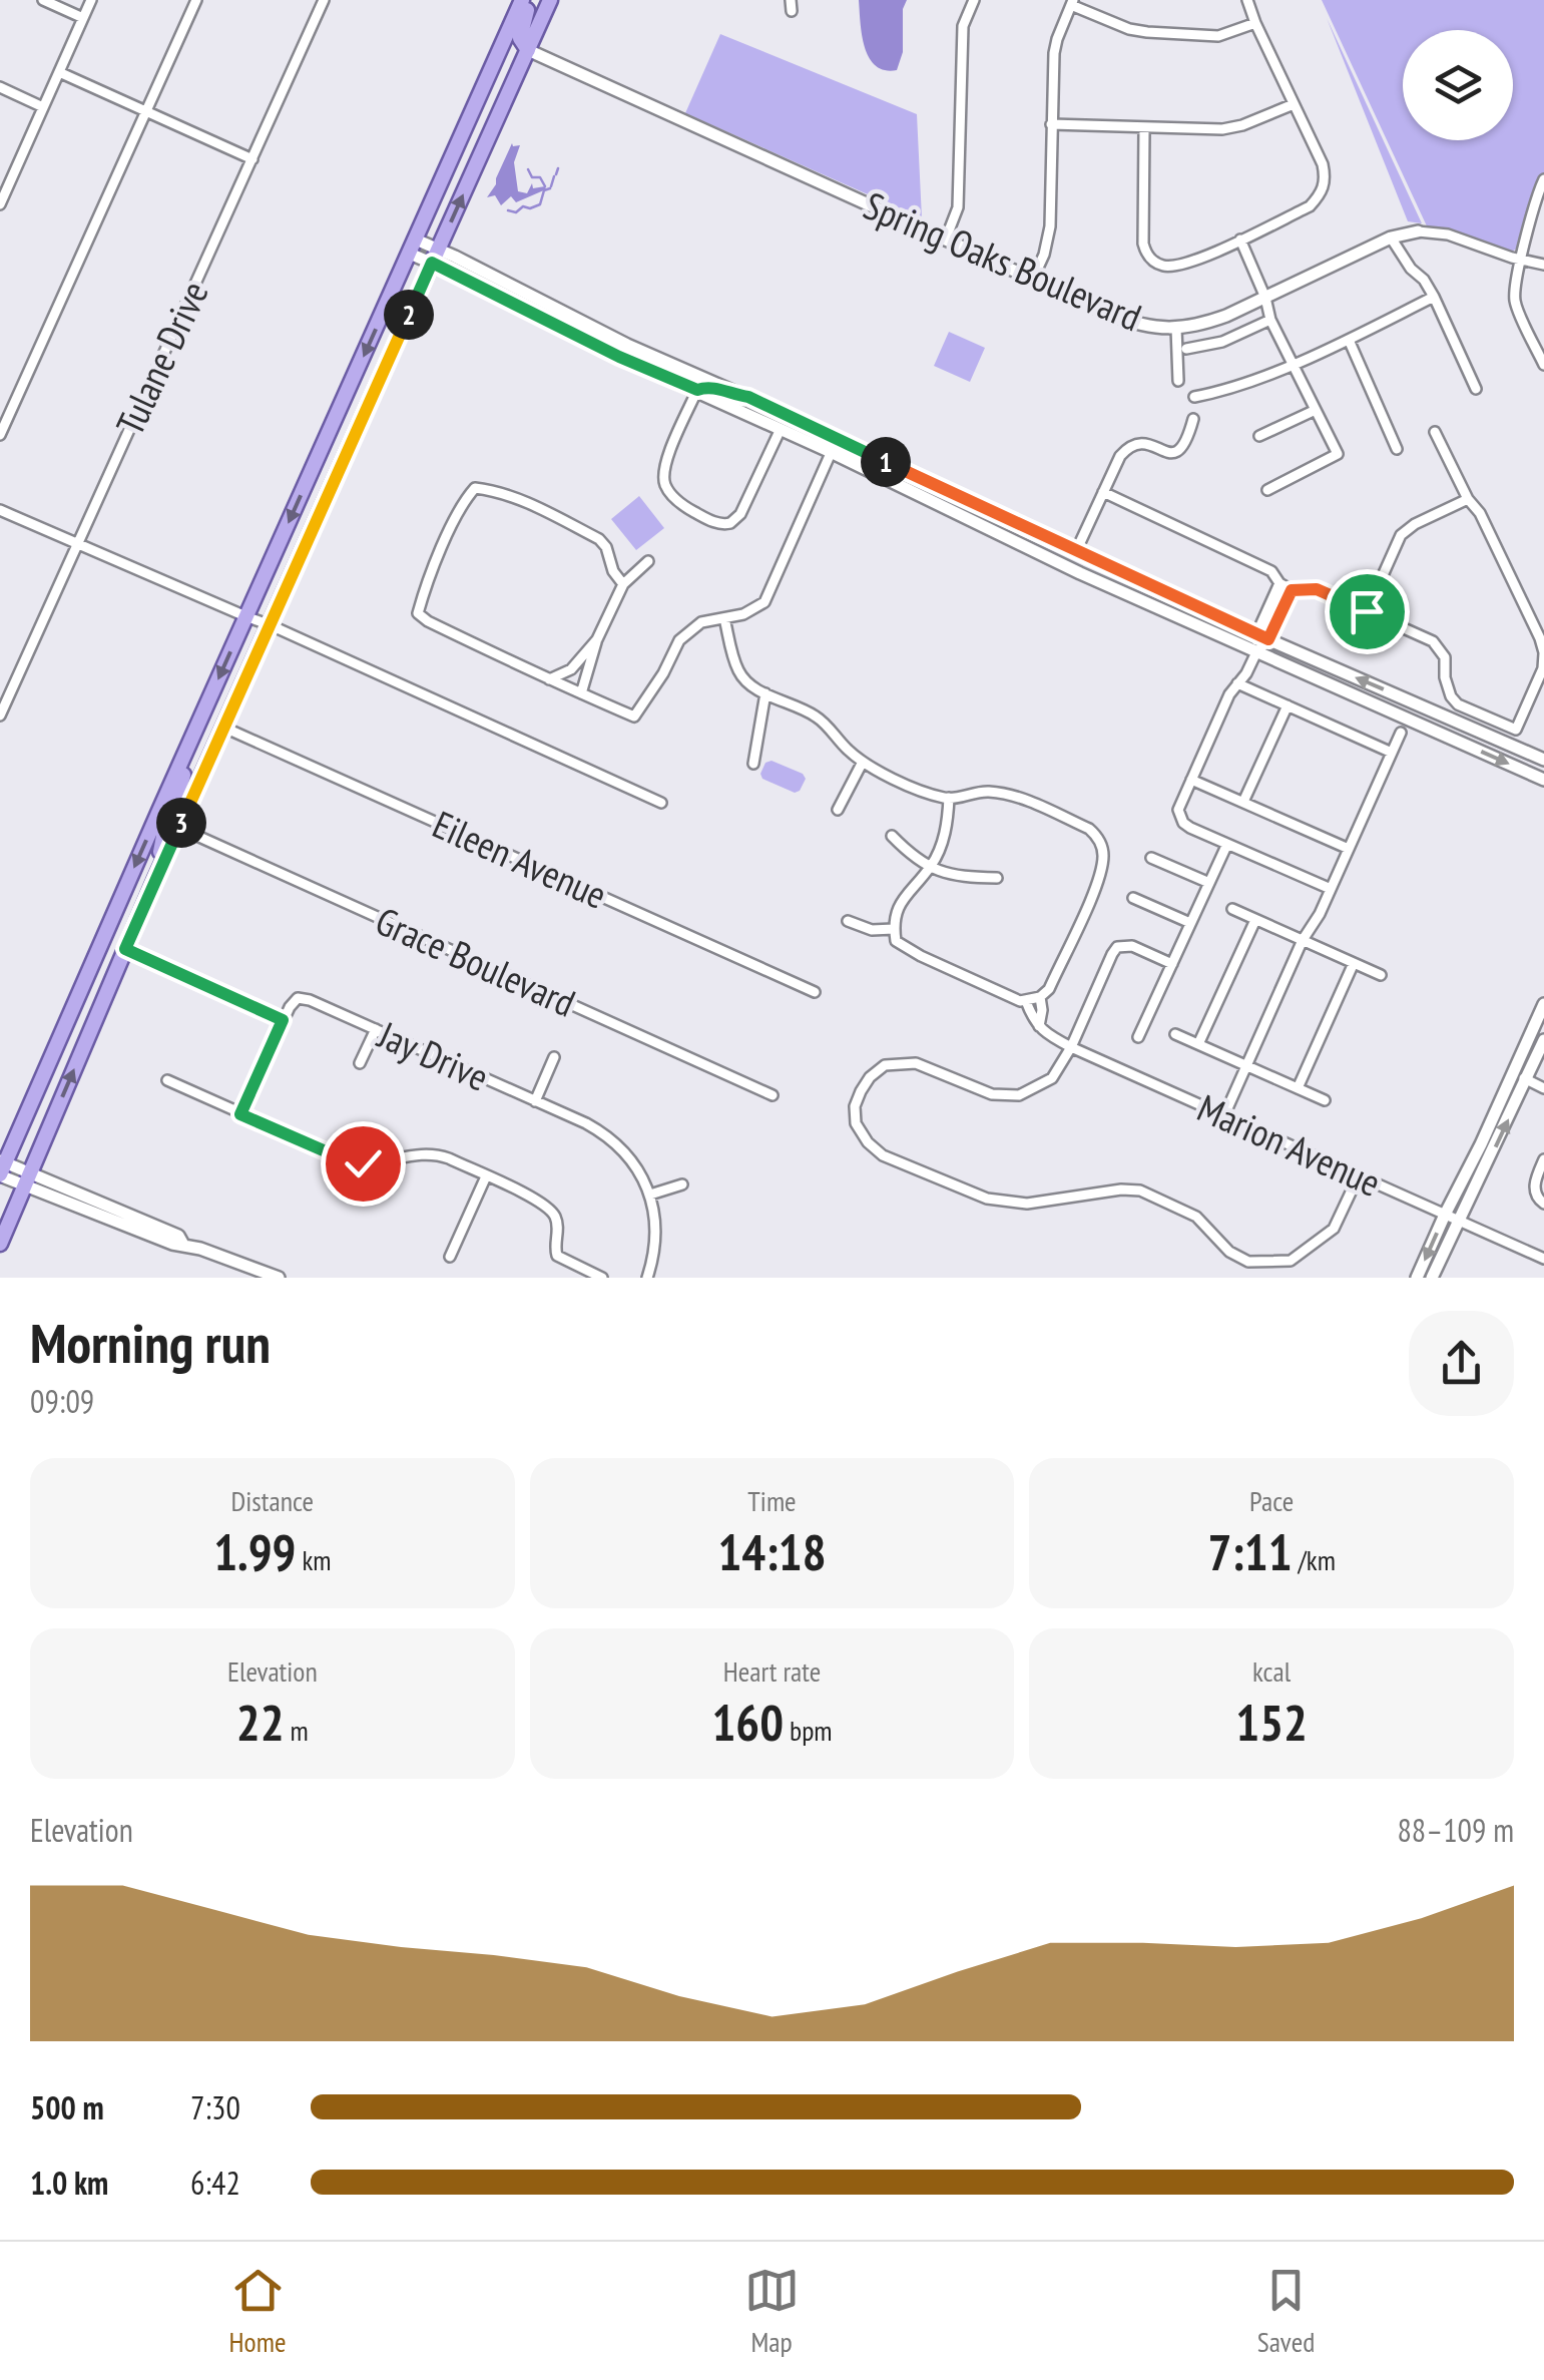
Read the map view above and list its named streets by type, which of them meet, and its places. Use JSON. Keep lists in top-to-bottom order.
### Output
{
  "streets": {
    "main road": ["Spring Oaks Boulevard"],
    "street": [
      "Tulane Drive",
      "Eileen Avenue",
      "Grace Boulevard",
      "Jay Drive",
      "Marion Avenue"
    ]
  },
  "page": {
    "pins": ["2", "1", "3"],
    "heading": ["Morning run", "09:09"],
    "stats": [
      ["Distance", "1.99 km"],
      ["Time", "14:18"],
      ["Pace", "7:11 /km"],
      ["Elevation", "22 m"],
      ["Heart rate", "160 bpm"],
      ["kcal", "152"]
    ],
    "chart": ["Elevation", "88–109 m"],
    "list": [
      {
        "name": "500 m",
        "note": "7:30"
      },
      {
        "name": "1.0 km",
        "note": "6:42"
      }
    ],
    "tabs": ["Home", "Map", "Saved"]
  }
}
